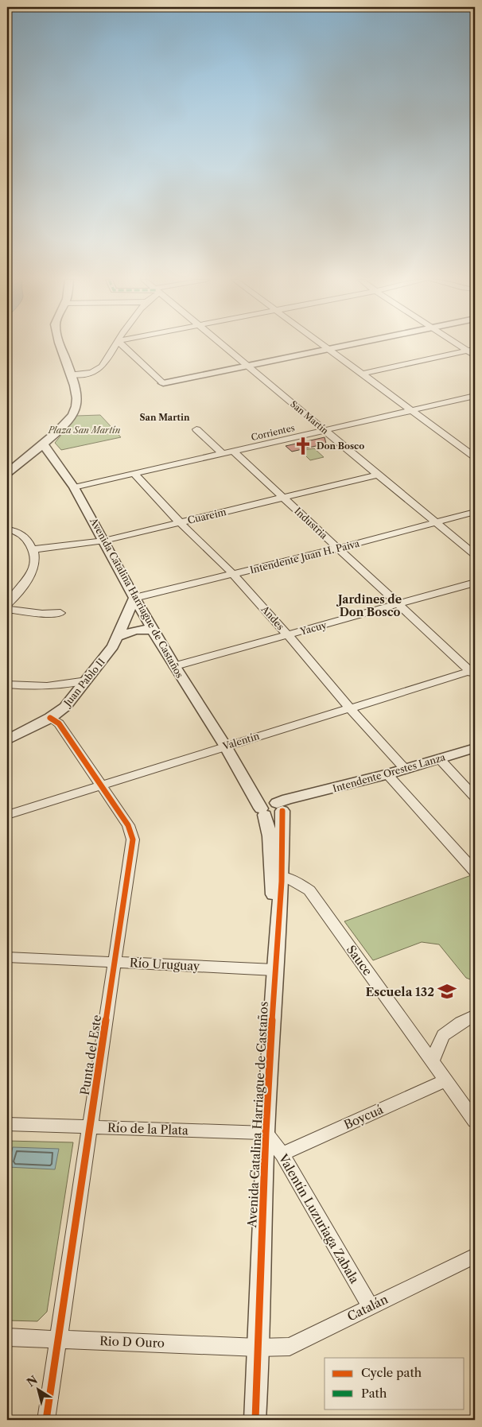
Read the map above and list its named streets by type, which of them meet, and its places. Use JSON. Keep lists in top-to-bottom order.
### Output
{
  "streets": {
    "street": [
      "San Martín",
      "Corrientes",
      "Cuareim",
      "Industria",
      "Intendente Juan H. Paiva",
      "Avenida Catalina Harriague de Castaños",
      "Andes",
      "Yacuy",
      "Juan Pablo II",
      "Valentín",
      "Intendente Orestes Lanza",
      "Sauce",
      "Río Uruguay",
      "Punta del Este",
      "Boycuá",
      "Río de la Plata",
      "Valentín Luzuriaga Zabala",
      "Catalán",
      "Rio D Ouro"
    ]
  },
  "crossings": [
    ["San Martín", "Corrientes"],
    ["San Martín", "Cuareim"],
    ["San Martín", "Intendente Juan H. Paiva"],
    ["Corrientes", "Industria"],
    ["Corrientes", "Avenida Catalina Harriague de Castaños"],
    ["Corrientes", "Andes"],
    ["Cuareim", "Industria"],
    ["Cuareim", "Avenida Catalina Harriague de Castaños"],
    ["Cuareim", "Andes"],
    ["Industria", "Intendente Juan H. Paiva"],
    ["Industria", "Yacuy"],
    ["Industria", "Valentín"],
    ["Intendente Juan H. Paiva", "Avenida Catalina Harriague de Castaños"],
    ["Intendente Juan H. Paiva", "Andes"],
    ["Intendente Juan H. Paiva", "Juan Pablo II"],
    ["Avenida Catalina Harriague de Castaños", "Yacuy"],
    ["Avenida Catalina Harriague de Castaños", "Juan Pablo II"],
    ["Avenida Catalina Harriague de Castaños", "Valentín"],
    ["Avenida Catalina Harriague de Castaños", "Intendente Orestes Lanza"],
    ["Avenida Catalina Harriague de Castaños", "Sauce"],
    ["Avenida Catalina Harriague de Castaños", "Río Uruguay"],
    ["Avenida Catalina Harriague de Castaños", "Río de la Plata"],
    ["Avenida Catalina Harriague de Castaños", "Valentín Luzuriaga Zabala"],
    ["Avenida Catalina Harriague de Castaños", "Catalán"],
    ["Avenida Catalina Harriague de Castaños", "Rio D Ouro"],
    ["Andes", "Yacuy"],
    ["Andes", "Valentín"],
    ["Andes", "Intendente Orestes Lanza"],
    ["Juan Pablo II", "Punta del Este"],
    ["Valentín", "Punta del Este"],
    ["Sauce", "Boycuá"],
    ["Río Uruguay", "Punta del Este"],
    ["Punta del Este", "Río de la Plata"],
    ["Punta del Este", "Rio D Ouro"],
    ["Boycuá", "Valentín Luzuriaga Zabala"],
    ["Río de la Plata", "Valentín Luzuriaga Zabala"],
    ["Valentín Luzuriaga Zabala", "Catalán"],
    ["Catalán", "Rio D Ouro"]
  ],
  "districts": ["San Martin", "Jardines de Don Bosco"],
  "parks": ["Plaza San Martín"],
  "places": {
    "church": ["Don Bosco"],
    "school or university": ["Escuela 132"]
  },
  "legend": ["Cycle path", "Path"],
  "north": "top left"
}
